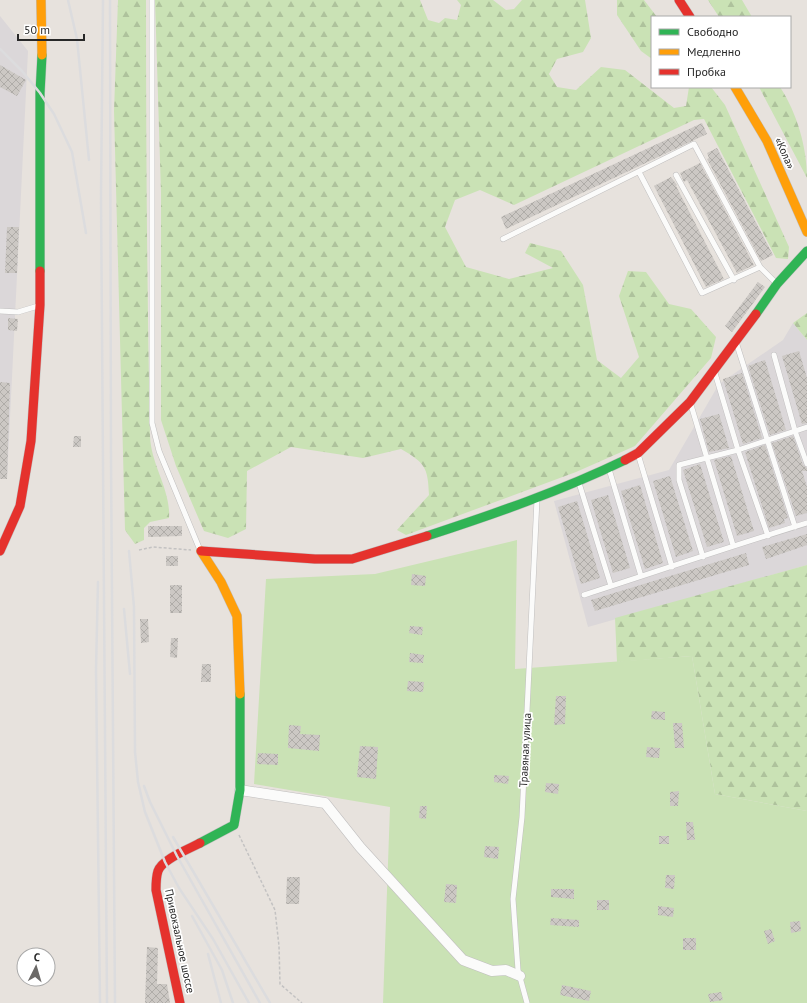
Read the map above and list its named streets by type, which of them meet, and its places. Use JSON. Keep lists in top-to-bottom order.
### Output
{
  "streets": {
    "main road": ["«Кола»", "Привокзальное шоссе"],
    "lane": ["Травяная улица"]
  },
  "legend": ["Свободно", "Медленно", "Пробка"],
  "scale_bar": "50 m",
  "north": "top"
}
